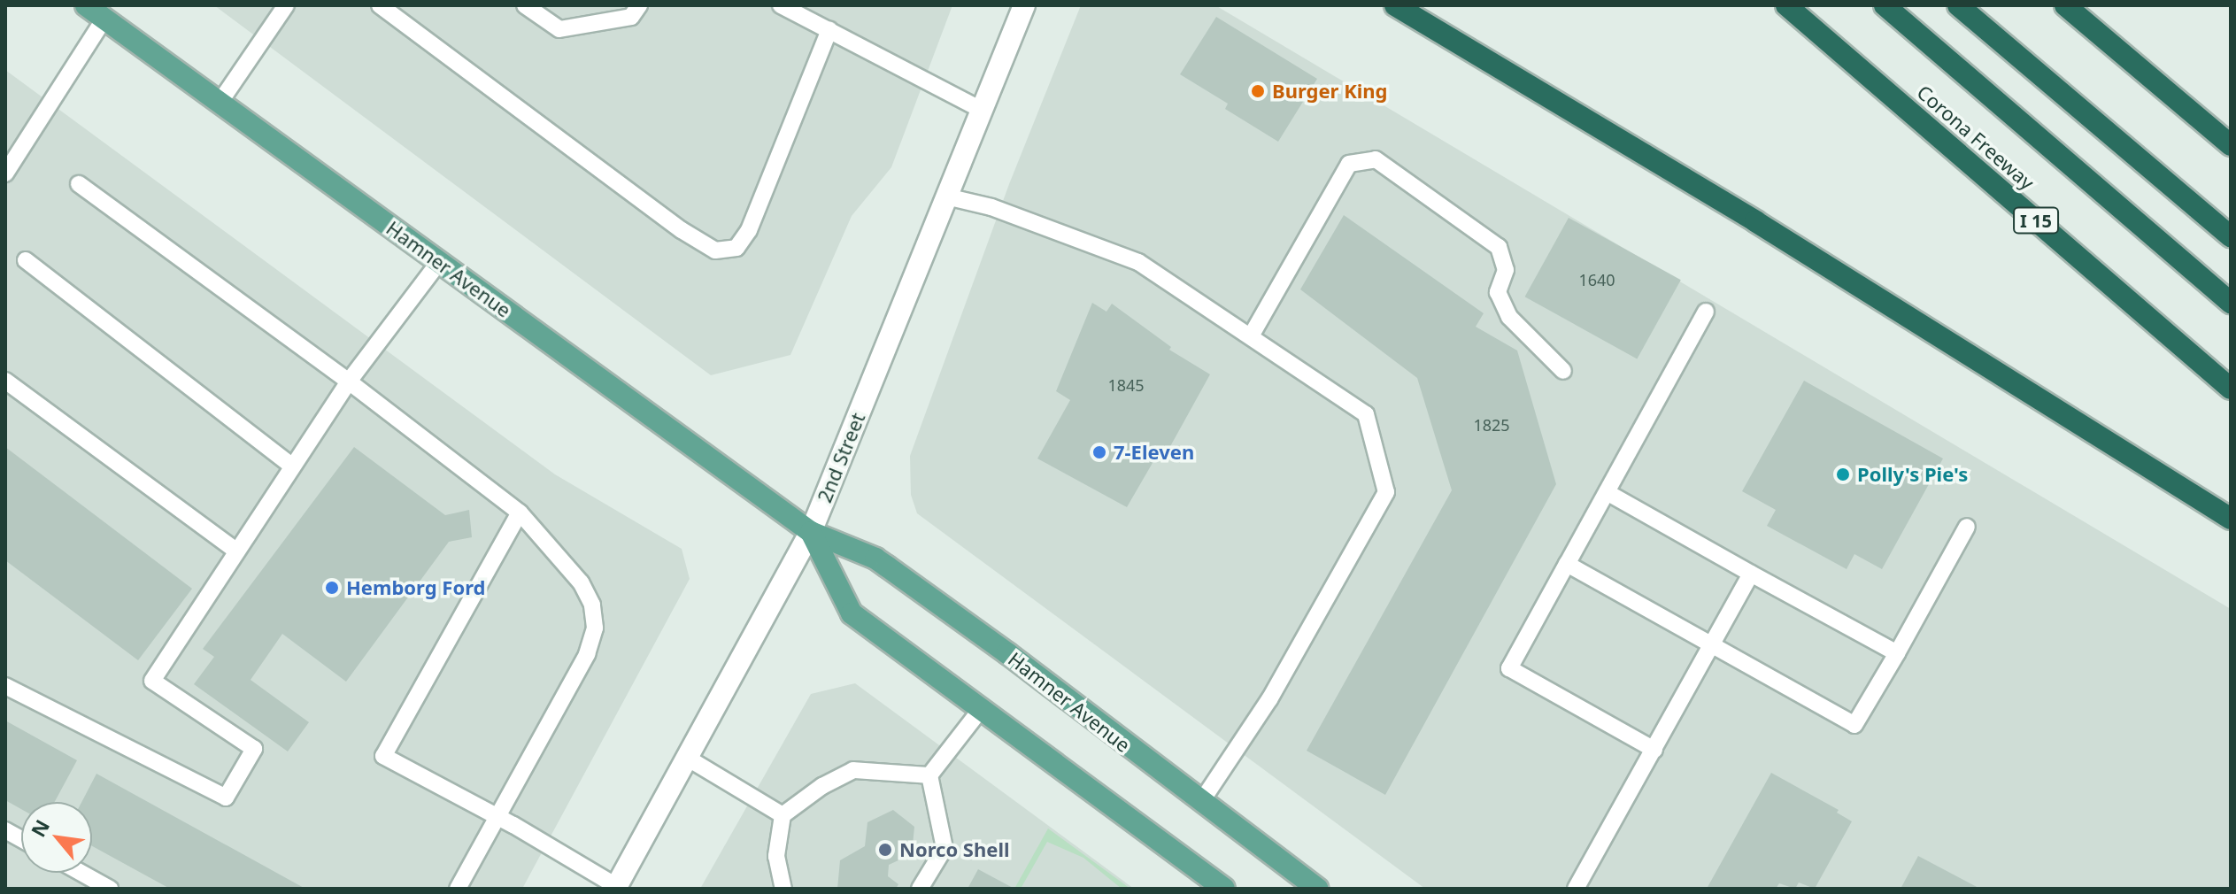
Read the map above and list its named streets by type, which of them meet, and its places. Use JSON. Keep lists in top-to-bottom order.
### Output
{
  "streets": {
    "highway": ["Corona Freeway", "I 15"],
    "main road": ["Hamner Avenue", "2nd Street"]
  },
  "crossings": [
    ["Hamner Avenue", "2nd Street"]
  ],
  "places": [
    "Burger King",
    "7-Eleven",
    "Polly's Pie's",
    "Hemborg Ford",
    "Norco Shell"
  ],
  "house_numbers": ["1640", "1845", "1825"],
  "north": "top left"
}
